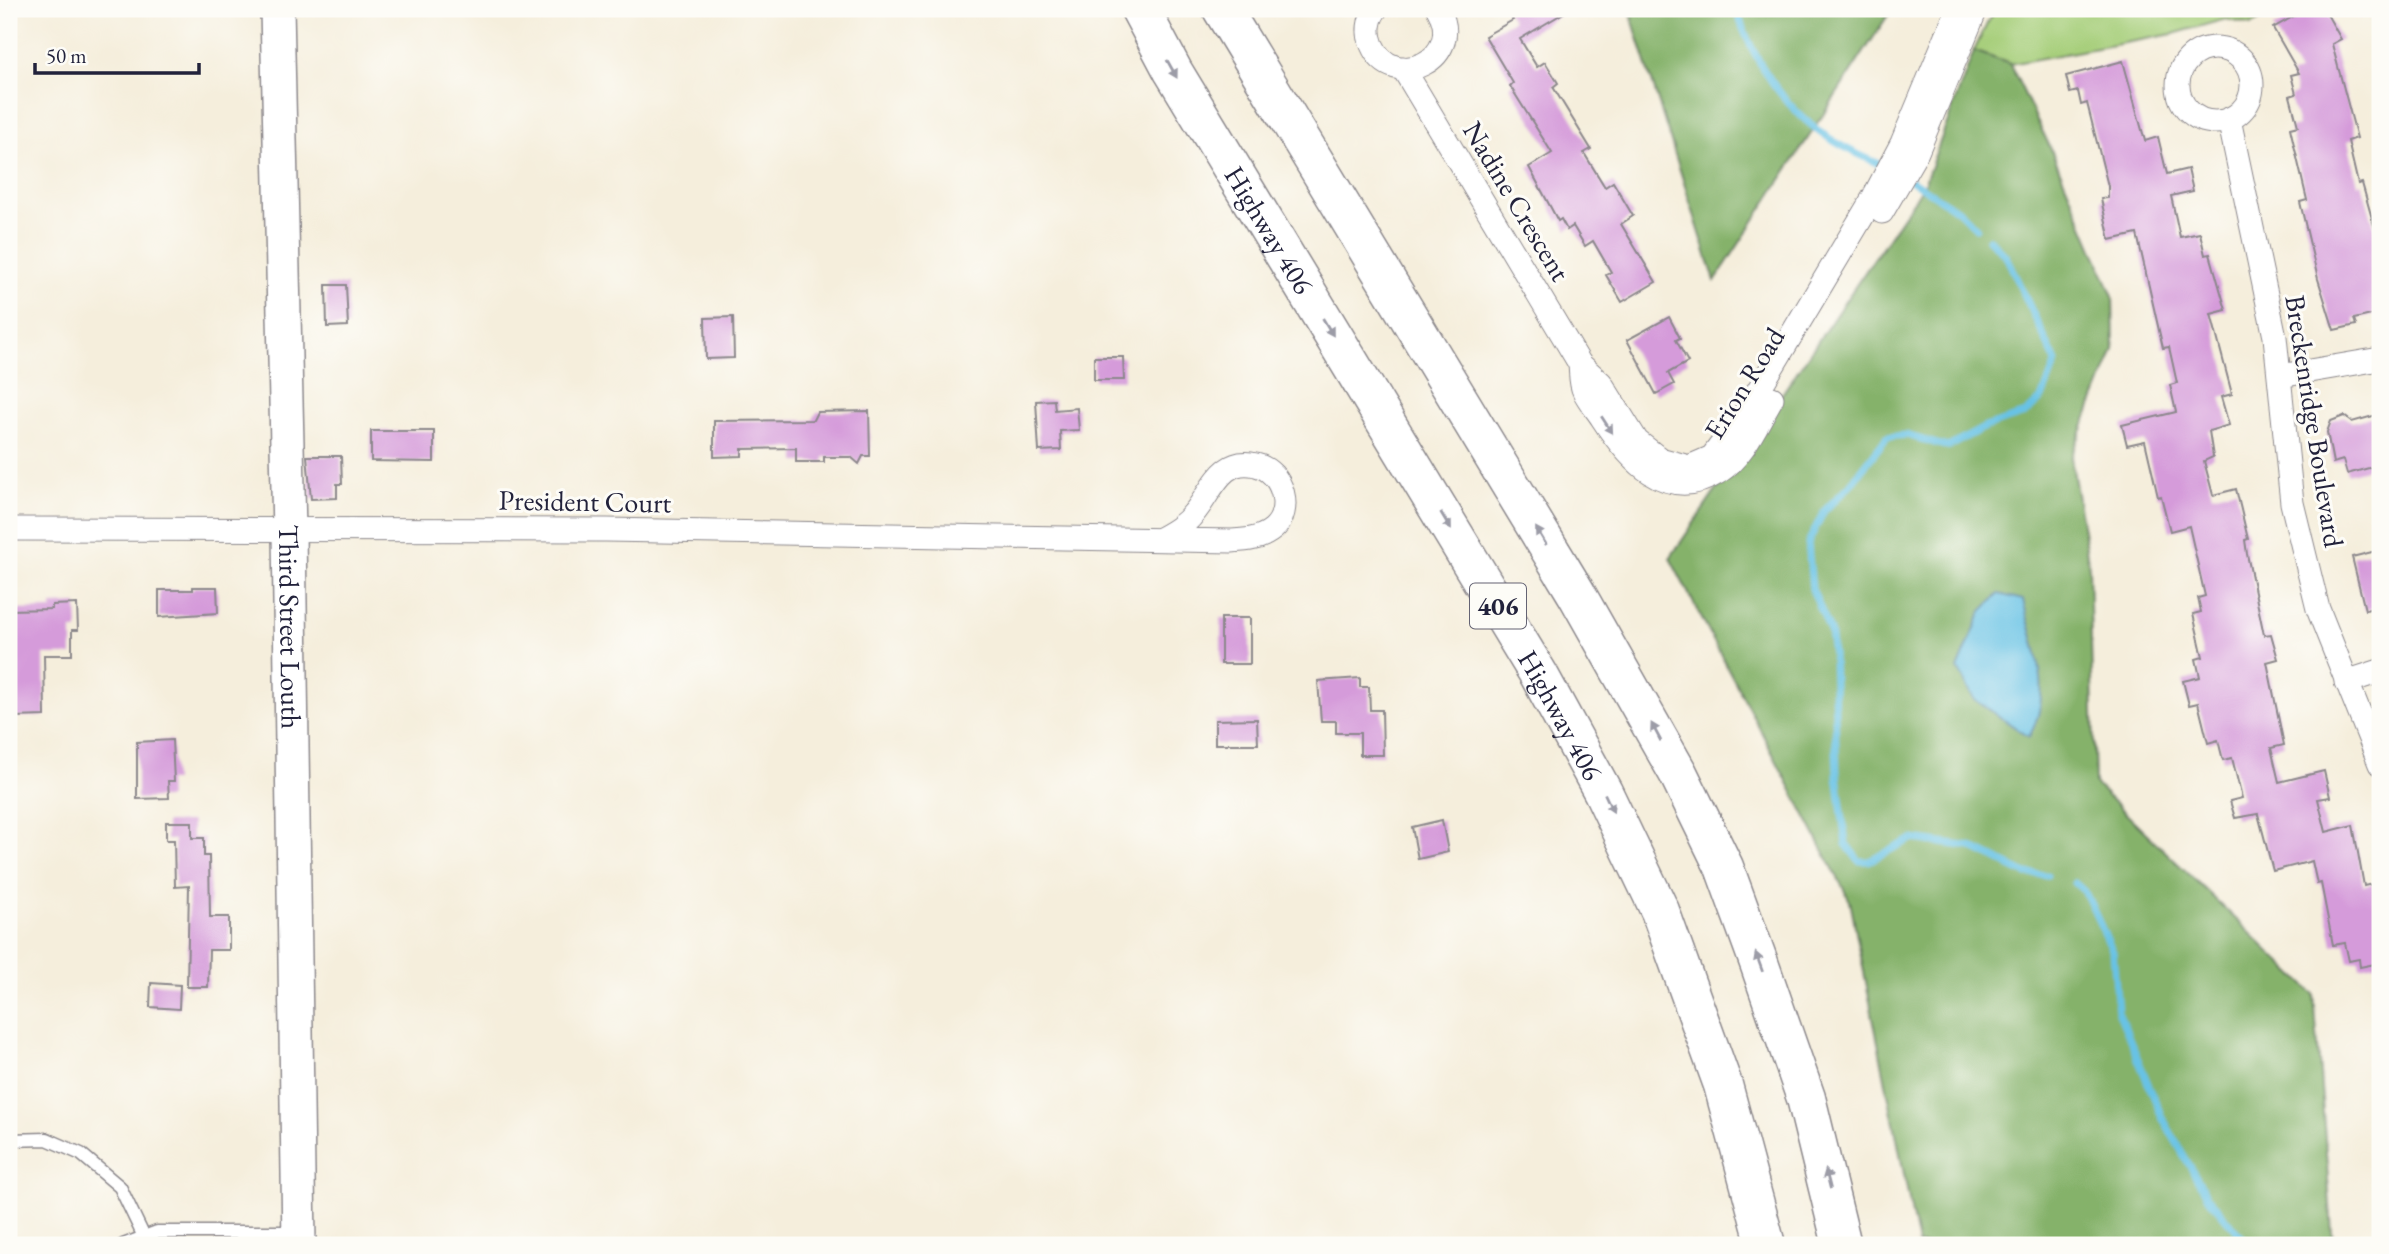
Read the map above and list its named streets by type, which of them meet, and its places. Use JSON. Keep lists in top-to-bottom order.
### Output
{
  "streets": {
    "highway": ["Highway 406", "406"],
    "street": [
      "Nadine Crescent",
      "Erion Road",
      "Breckenridge Boulevard",
      "President Court",
      "Third Street Louth"
    ]
  },
  "crossings": [
    ["Nadine Crescent", "Erion Road"],
    ["President Court", "Third Street Louth"]
  ],
  "scale_bar": "50 m"
}
